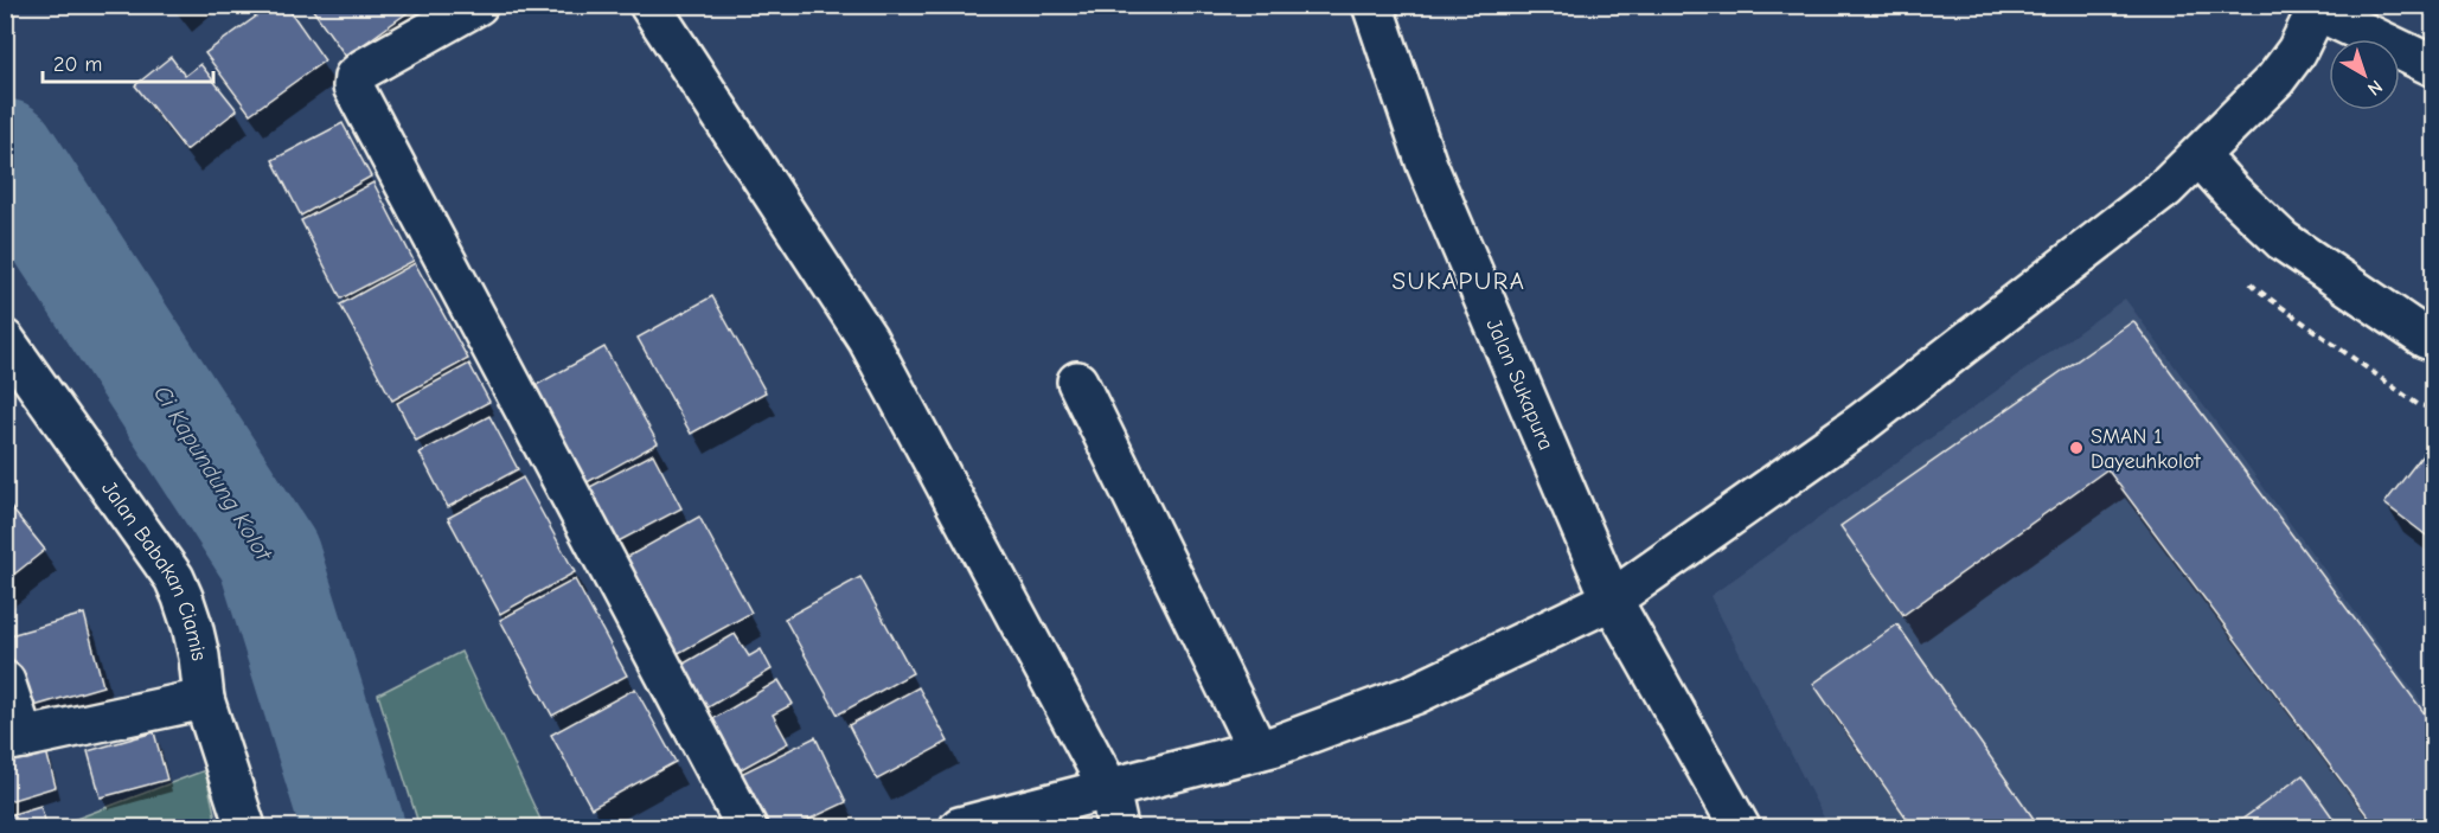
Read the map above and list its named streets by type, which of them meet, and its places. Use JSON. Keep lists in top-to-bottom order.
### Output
{
  "streets": {
    "street": ["Jalan Sukapura", "Jalan Babakan Ciamis"]
  },
  "districts": ["SUKAPURA"],
  "water": ["Ci Kapundung Kolot"],
  "places": ["SMAN 1 Dayeuhkolot"],
  "scale_bar": "20 m",
  "north": "bottom right"
}
